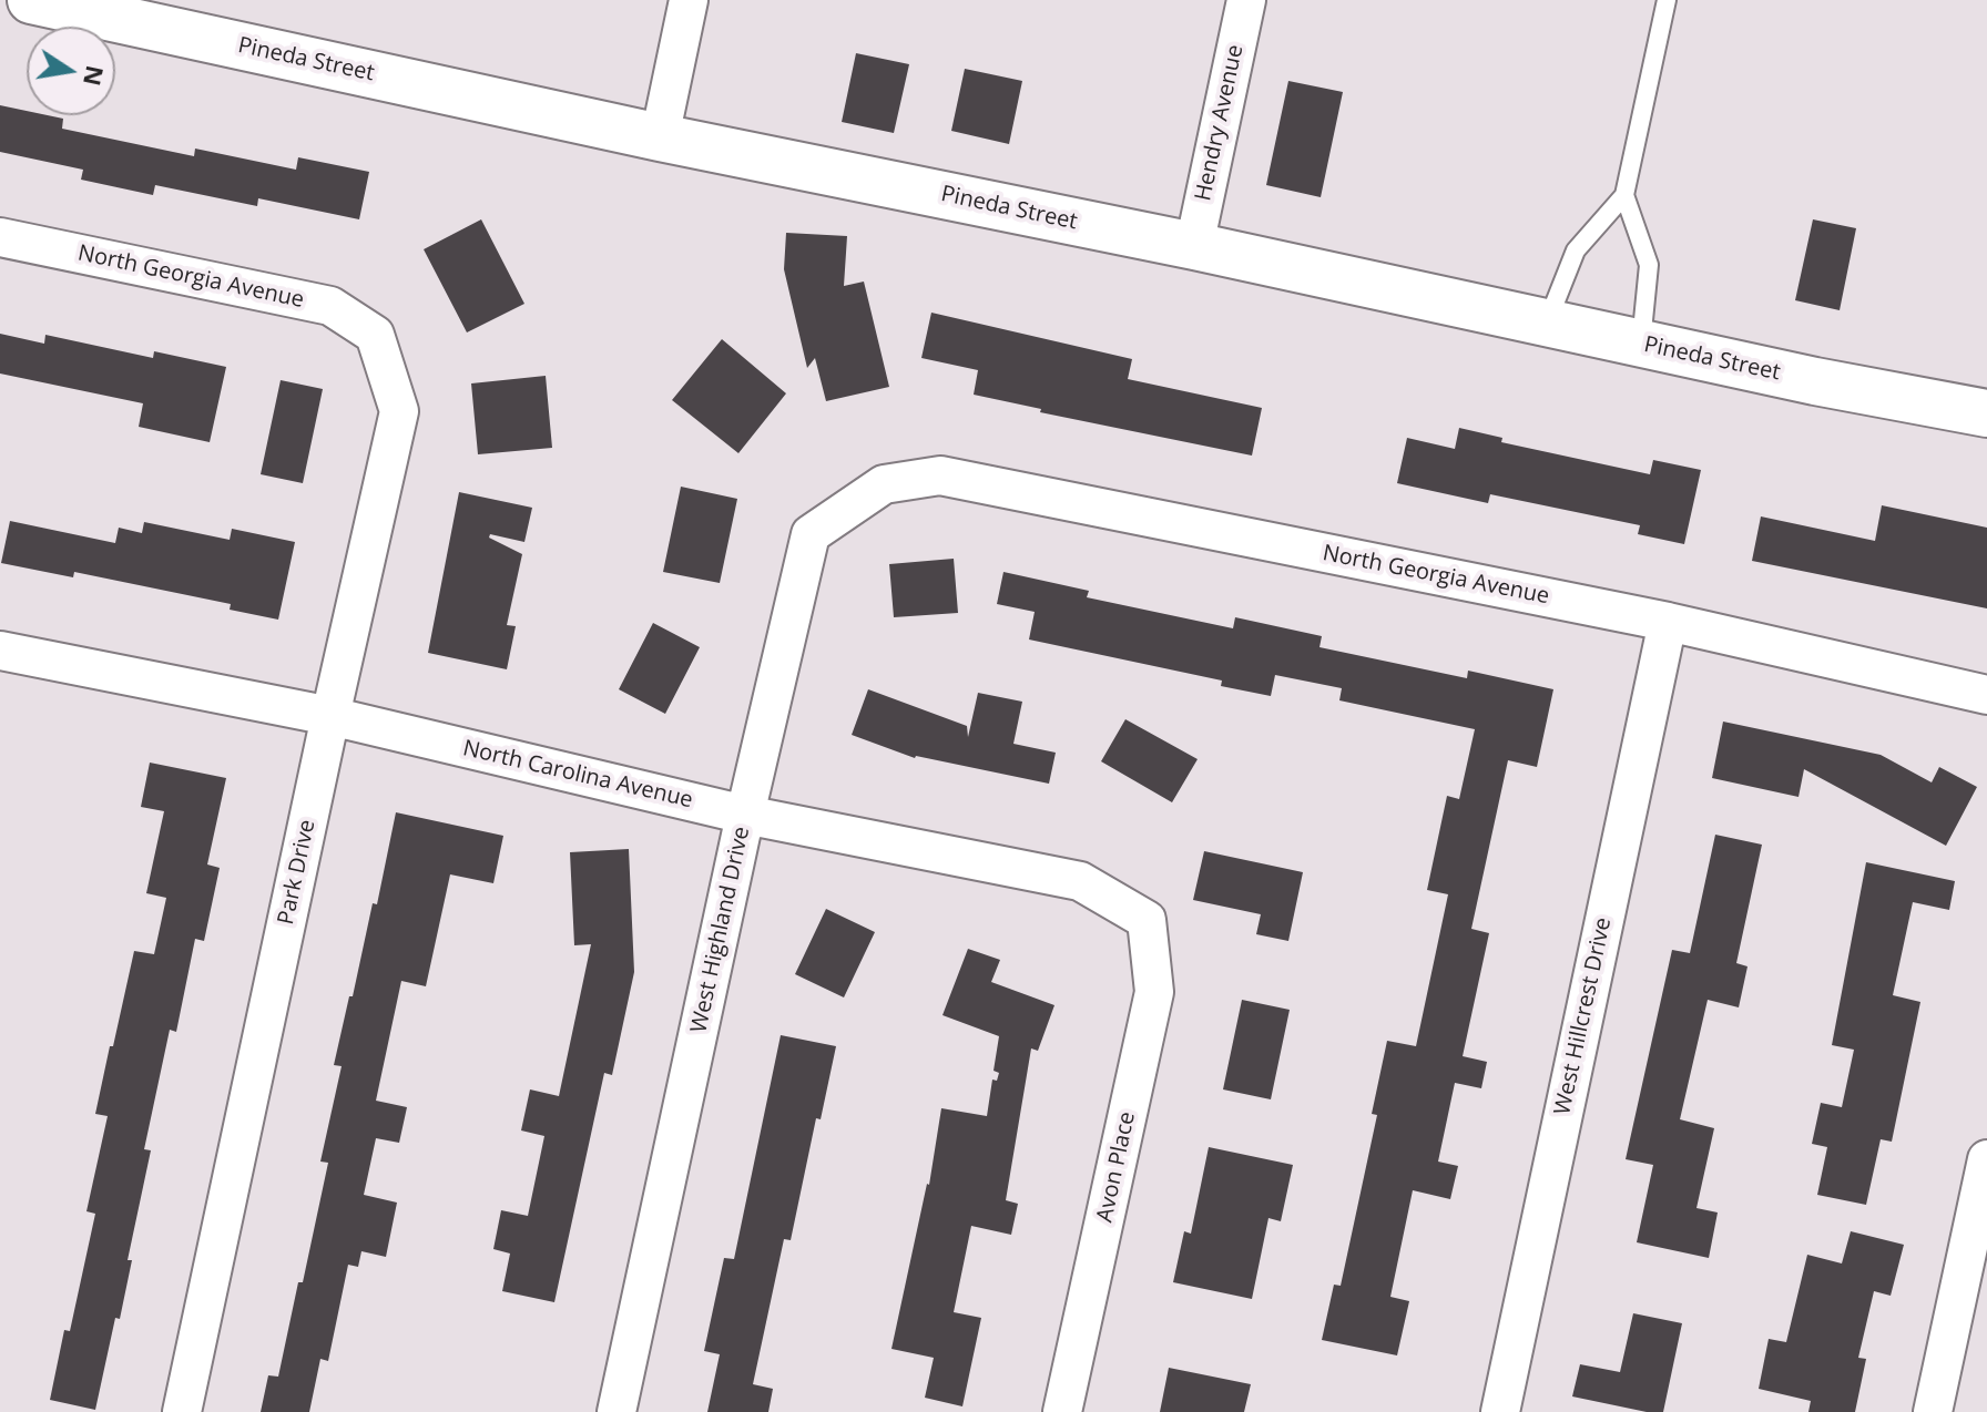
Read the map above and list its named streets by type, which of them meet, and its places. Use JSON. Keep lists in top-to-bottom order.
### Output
{
  "streets": {
    "street": [
      "Pineda Street",
      "Hendry Avenue",
      "North Georgia Avenue",
      "North Carolina Avenue",
      "Park Drive",
      "West Highland Drive",
      "West Hillcrest Drive",
      "Avon Place"
    ]
  },
  "crossings": [
    ["Pineda Street", "Hendry Avenue"],
    ["North Georgia Avenue", "Park Drive"],
    ["North Georgia Avenue", "West Highland Drive"],
    ["North Georgia Avenue", "West Hillcrest Drive"],
    ["North Carolina Avenue", "Park Drive"],
    ["North Carolina Avenue", "West Highland Drive"],
    ["North Carolina Avenue", "Avon Place"]
  ],
  "north": "right"
}
